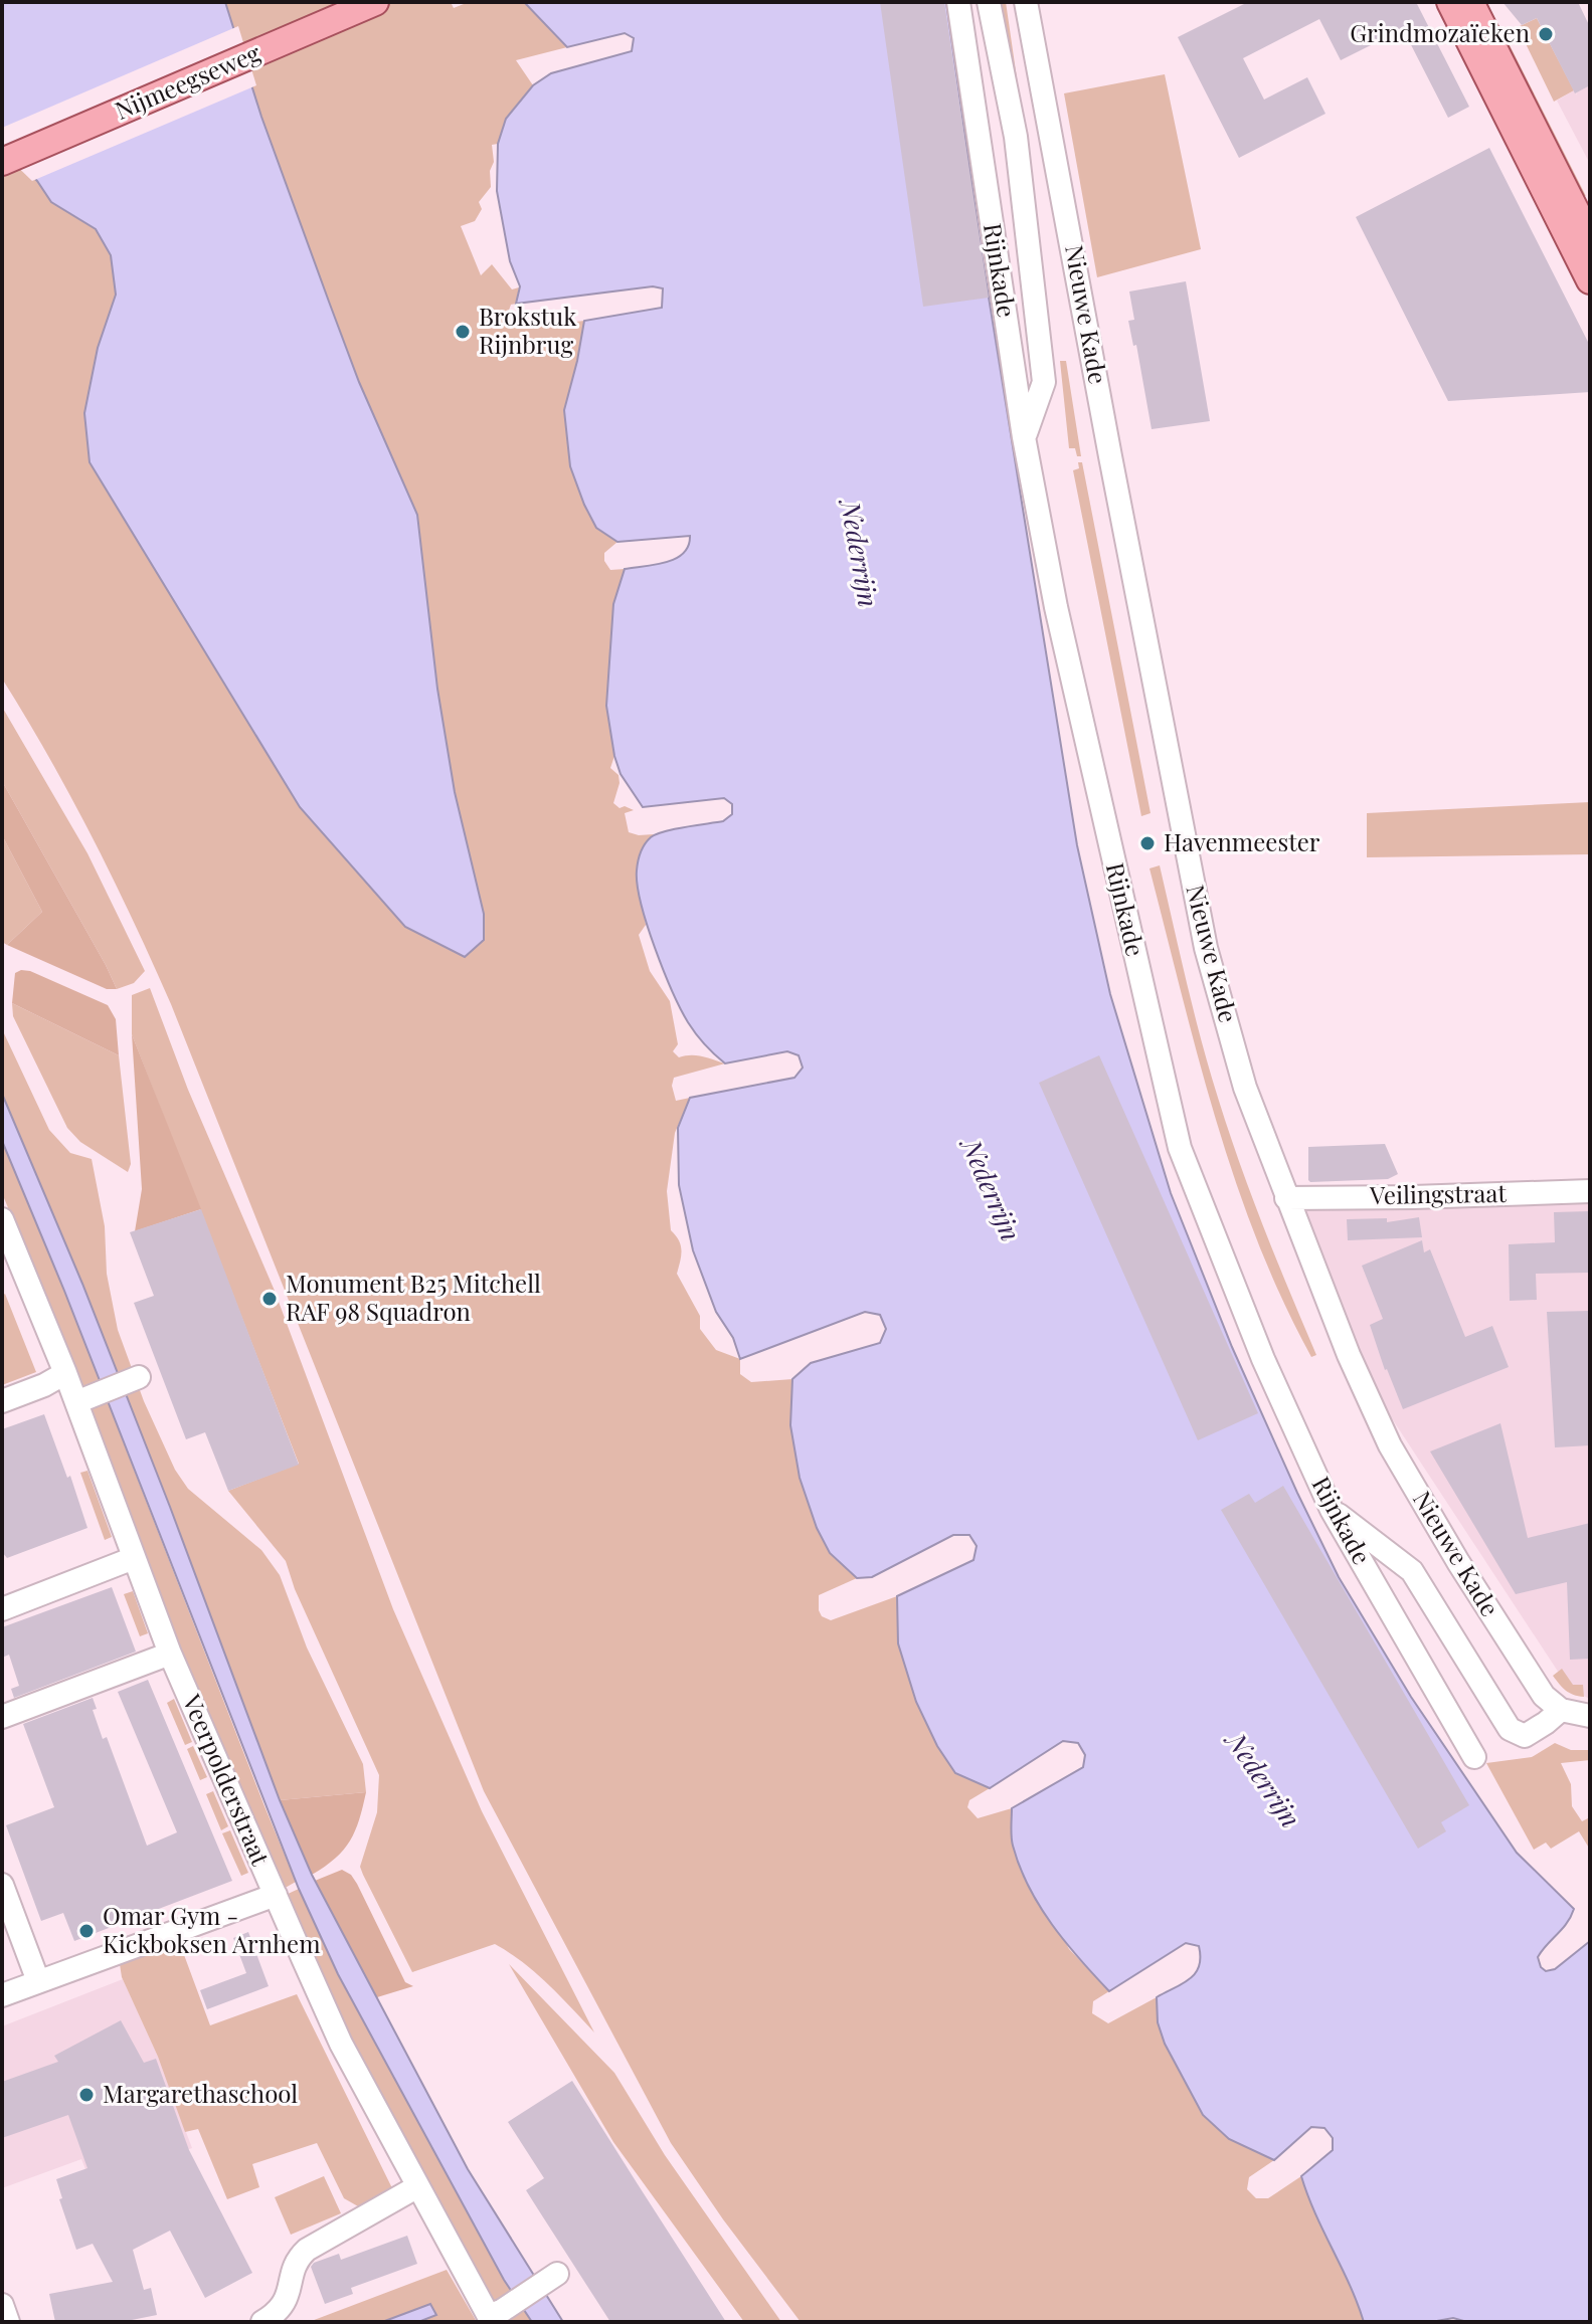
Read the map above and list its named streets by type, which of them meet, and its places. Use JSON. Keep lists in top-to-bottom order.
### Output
{
  "streets": {
    "main road": ["Nijmeegseweg"],
    "street": [
      "Rijnkade",
      "Nieuwe Kade",
      "Veilingstraat",
      "Veerpolderstraat"
    ]
  },
  "crossings": [
    ["Rijnkade", "Nieuwe Kade"],
    ["Nieuwe Kade", "Veilingstraat"]
  ],
  "water": ["Nederrijn"],
  "places": [
    "Grindmozaïeken",
    "Brokstuk Rijnbrug",
    "Havenmeester",
    "Monument B25 Mitchell RAF 98 Squadron",
    "Omar Gym - Kickboksen Arnhem",
    "Margarethaschool"
  ]
}
